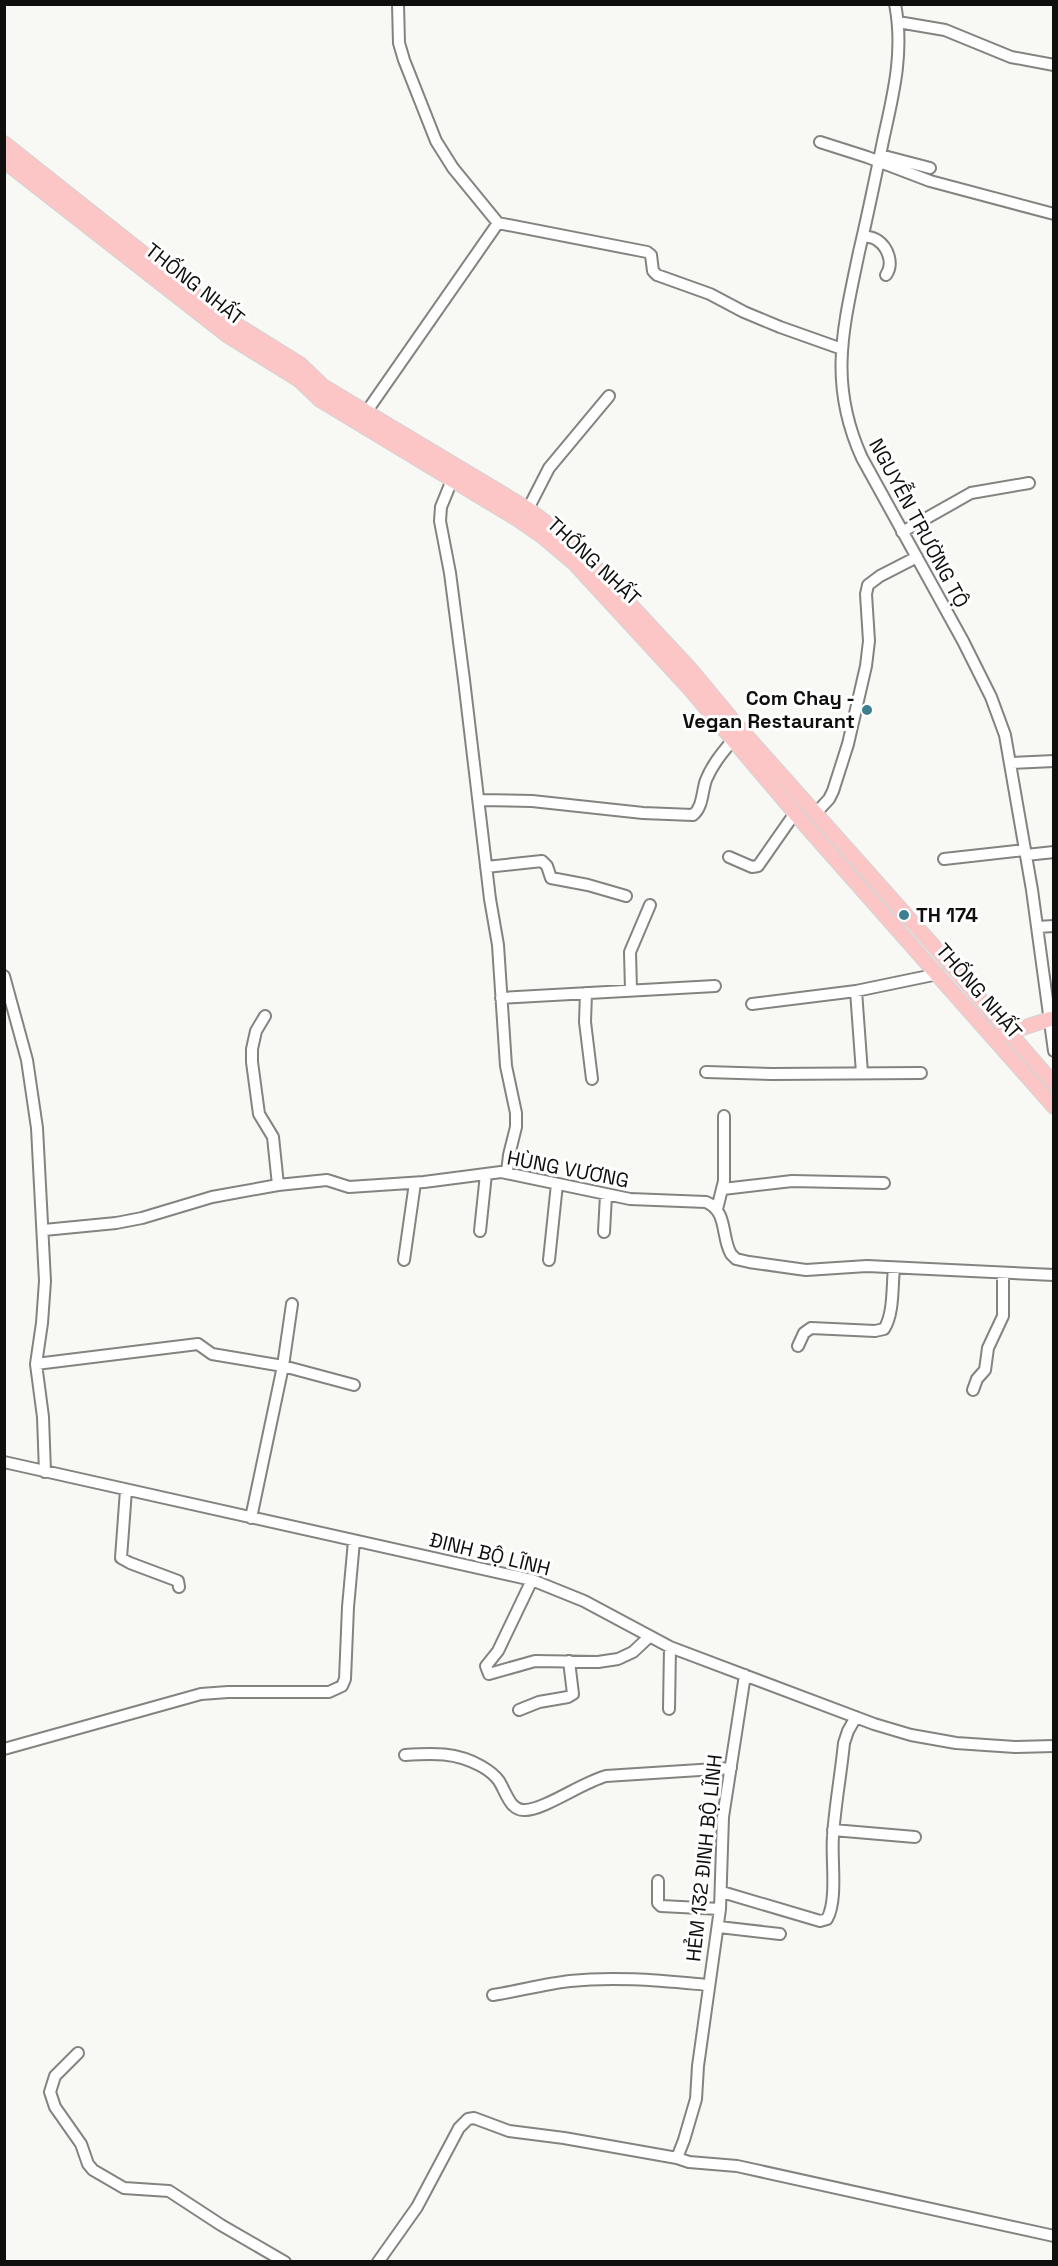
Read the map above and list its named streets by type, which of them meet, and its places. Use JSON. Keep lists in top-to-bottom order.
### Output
{
  "streets": {
    "main road": ["THỐNG NHẤT"],
    "street": [
      "NGUYỄN TRƯỜNG TỘ",
      "HÙNG VƯƠNG",
      "ĐINH BỘ LĨNH",
      "HẺM 132 ĐINH BỘ LĨNH"
    ]
  },
  "crossings": [
    ["ĐINH BỘ LĨNH", "HẺM 132 ĐINH BỘ LĨNH"]
  ],
  "places": ["Com Chay - Vegan Restaurant", "TH 174"]
}
